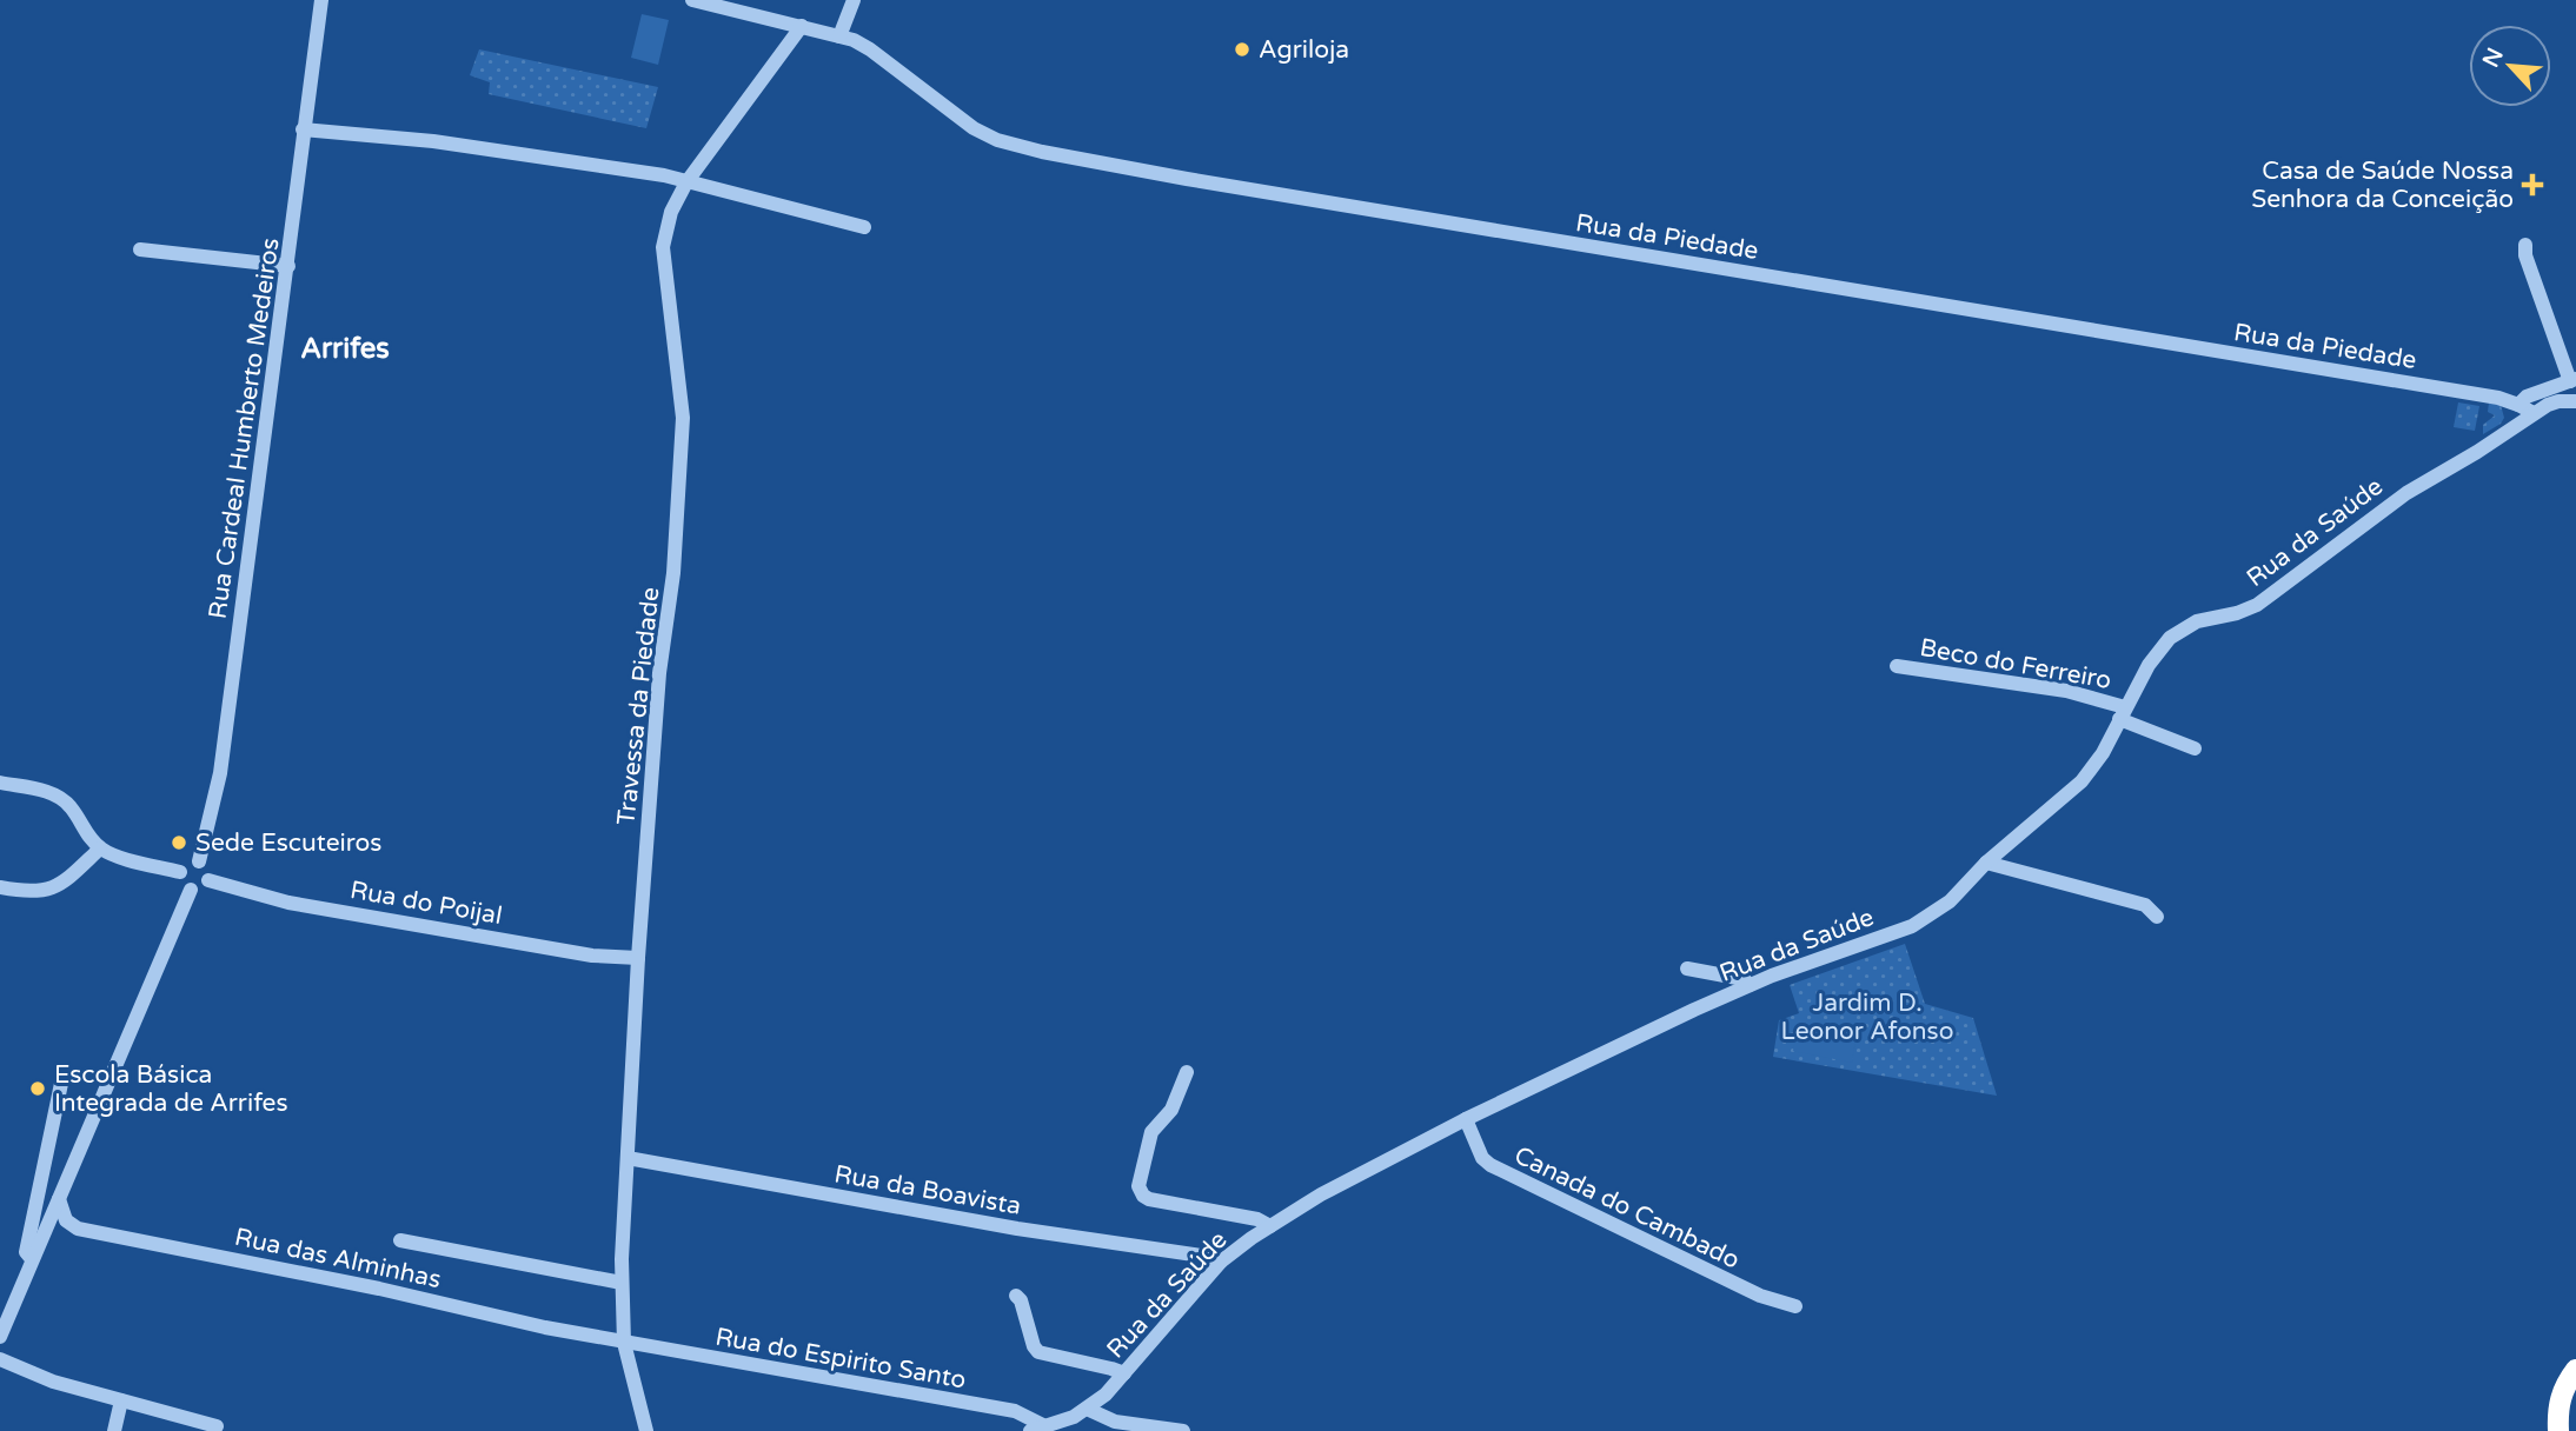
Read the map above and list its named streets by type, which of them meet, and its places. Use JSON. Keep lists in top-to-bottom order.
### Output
{
  "streets": {
    "street": [
      "Rua da Piedade",
      "Rua Cardeal Humberto Medeiros",
      "Rua da Saúde",
      "Beco do Ferreiro",
      "Travessa da Piedade",
      "Rua do Poijal",
      "Rua da Boavista",
      "Canada do Cambado",
      "Rua das Alminhas",
      "Rua do Espirito Santo"
    ]
  },
  "crossings": [
    ["Rua da Piedade", "Rua da Saúde"],
    ["Rua da Piedade", "Travessa da Piedade"],
    ["Rua Cardeal Humberto Medeiros", "Rua do Poijal"],
    ["Rua da Saúde", "Beco do Ferreiro"],
    ["Rua da Saúde", "Rua da Boavista"],
    ["Rua da Saúde", "Canada do Cambado"],
    ["Rua da Saúde", "Rua do Espirito Santo"],
    ["Travessa da Piedade", "Rua do Poijal"],
    ["Travessa da Piedade", "Rua da Boavista"],
    ["Travessa da Piedade", "Rua das Alminhas"],
    ["Travessa da Piedade", "Rua do Espirito Santo"],
    ["Rua das Alminhas", "Rua do Espirito Santo"]
  ],
  "districts": ["Arrifes"],
  "parks": ["Jardim D. Leonor Afonso"],
  "places": {
    "other": ["Agriloja", "Sede Escuteiros", "Escola Básica Integrada de Arrifes"],
    "health": ["Casa de Saúde Nossa Senhora da Conceição"]
  },
  "north": "top left"
}
